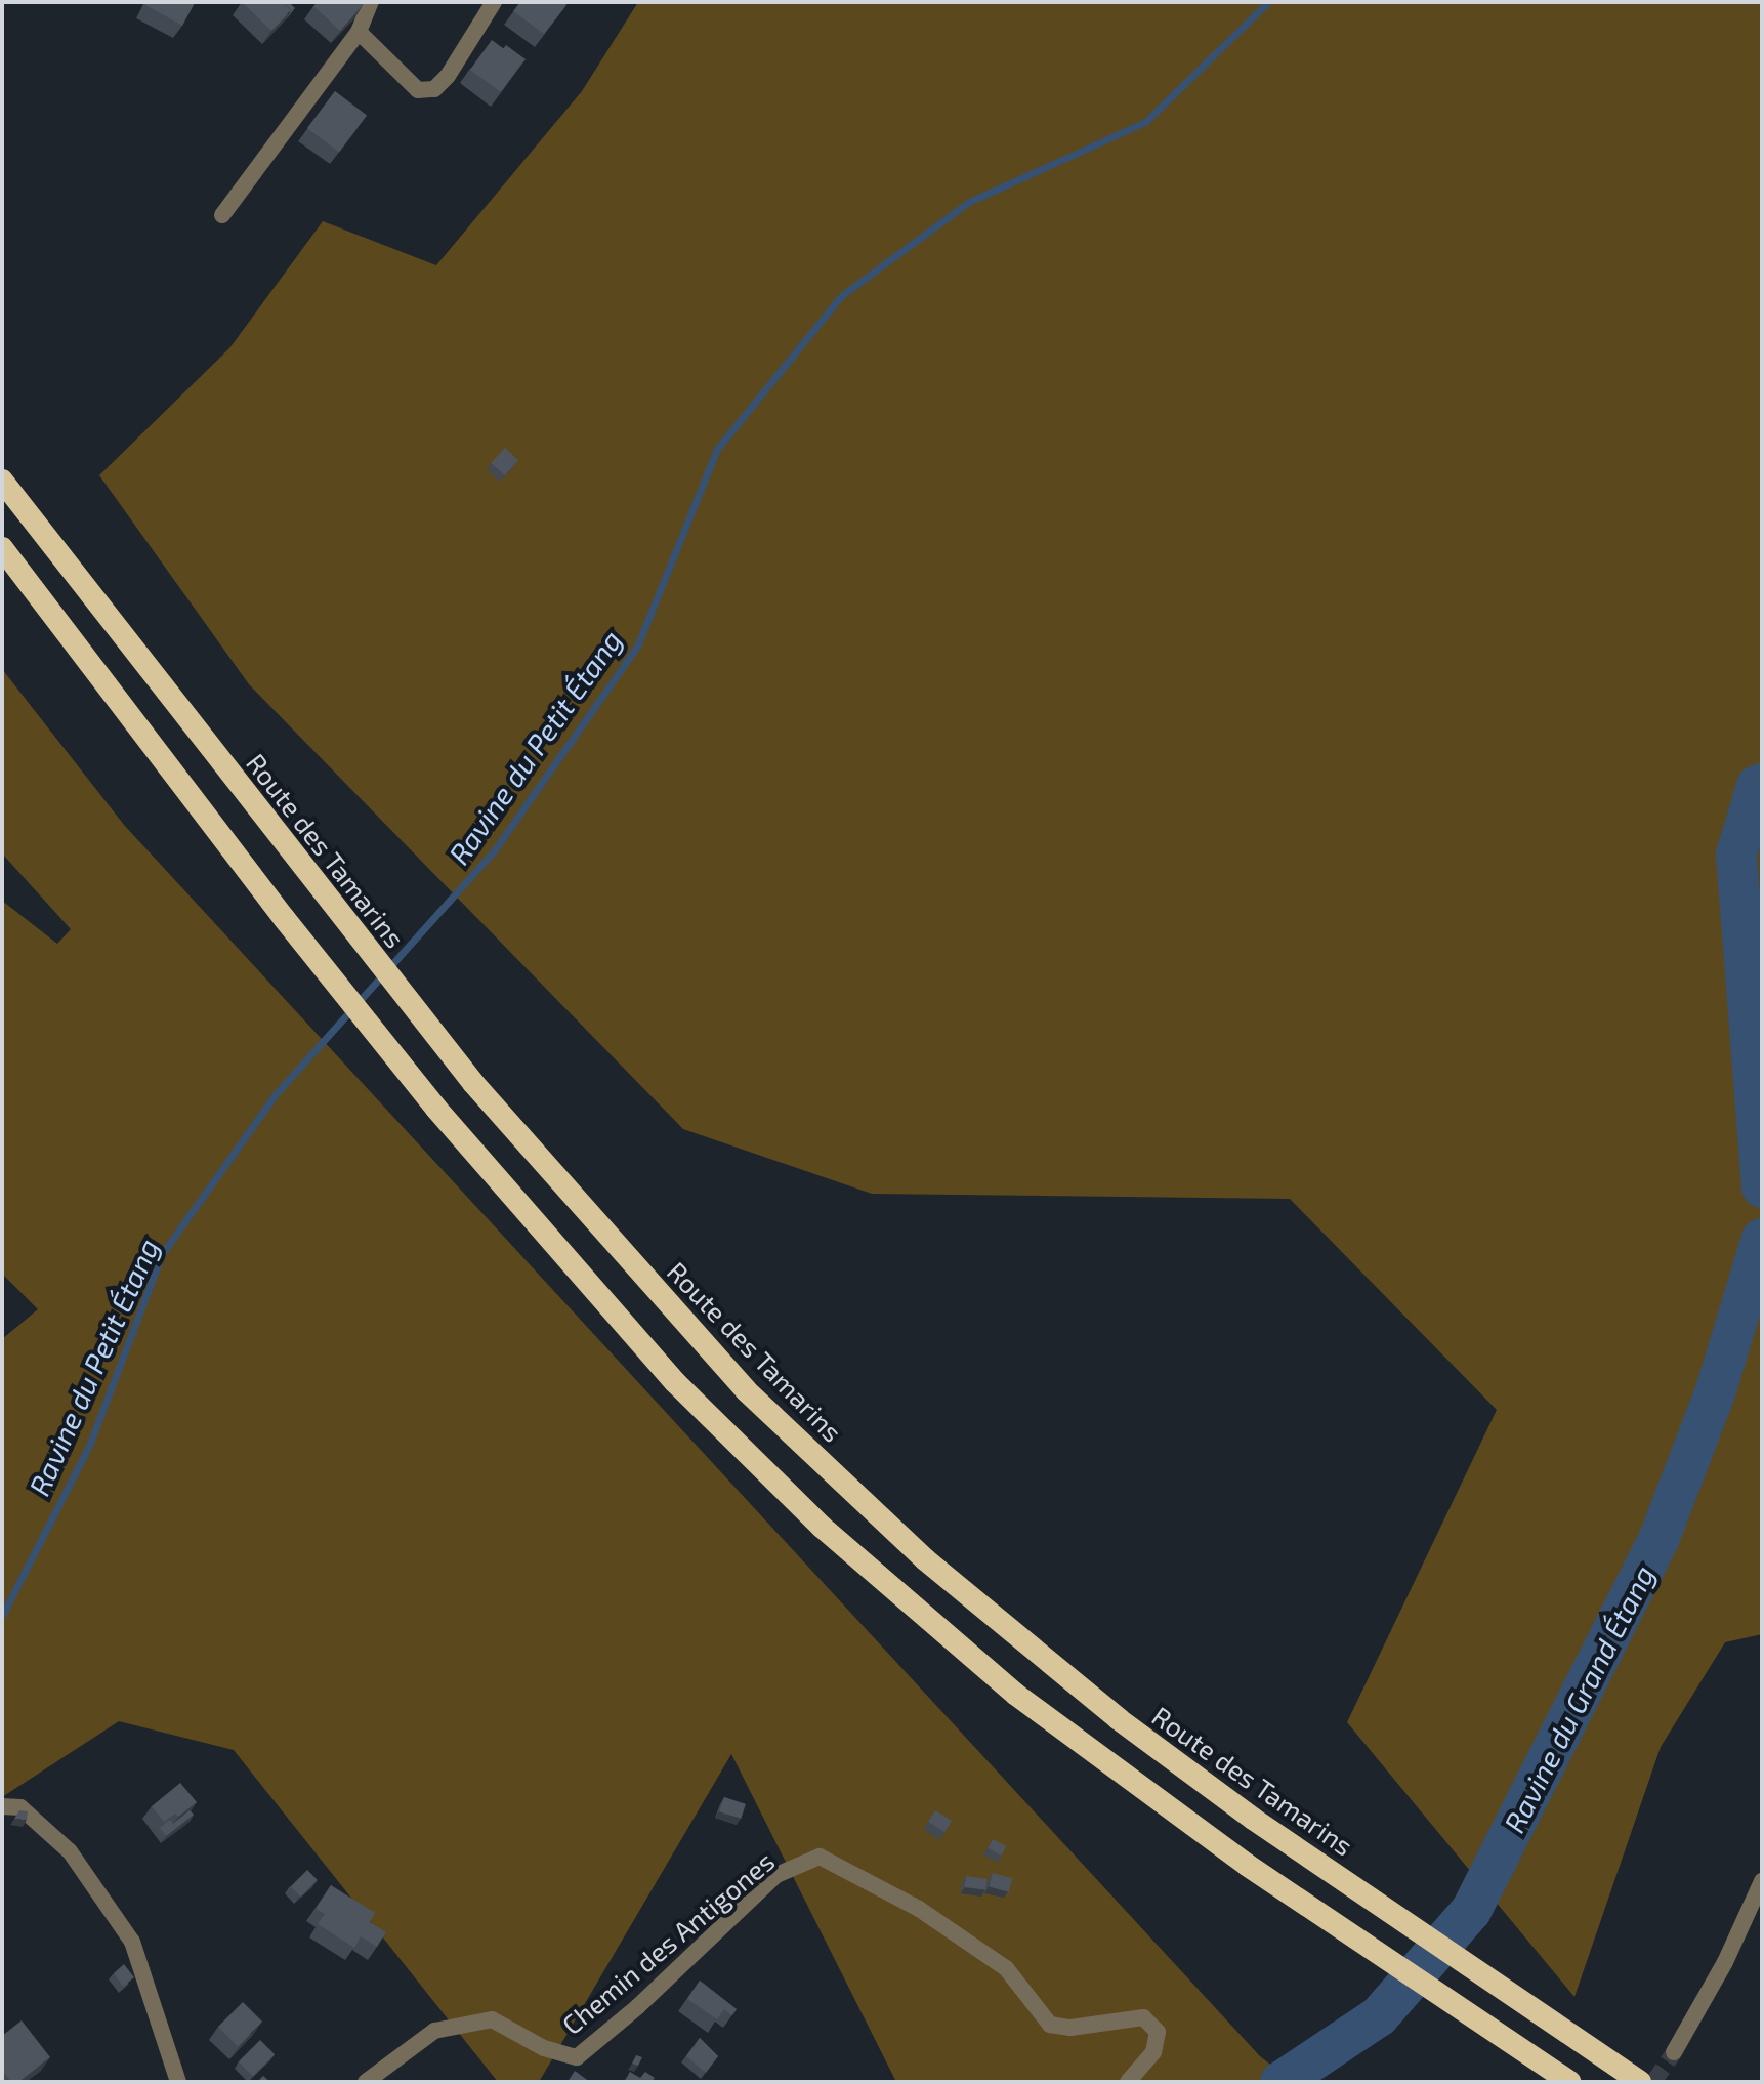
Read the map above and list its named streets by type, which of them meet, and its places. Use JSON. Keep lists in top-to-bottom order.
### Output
{
  "streets": {
    "highway": ["Route des Tamarins"],
    "street": ["Chemin des Antigones"]
  },
  "water": ["Ravine du Petit Étang", "Ravine du Grand Étang"]
}
